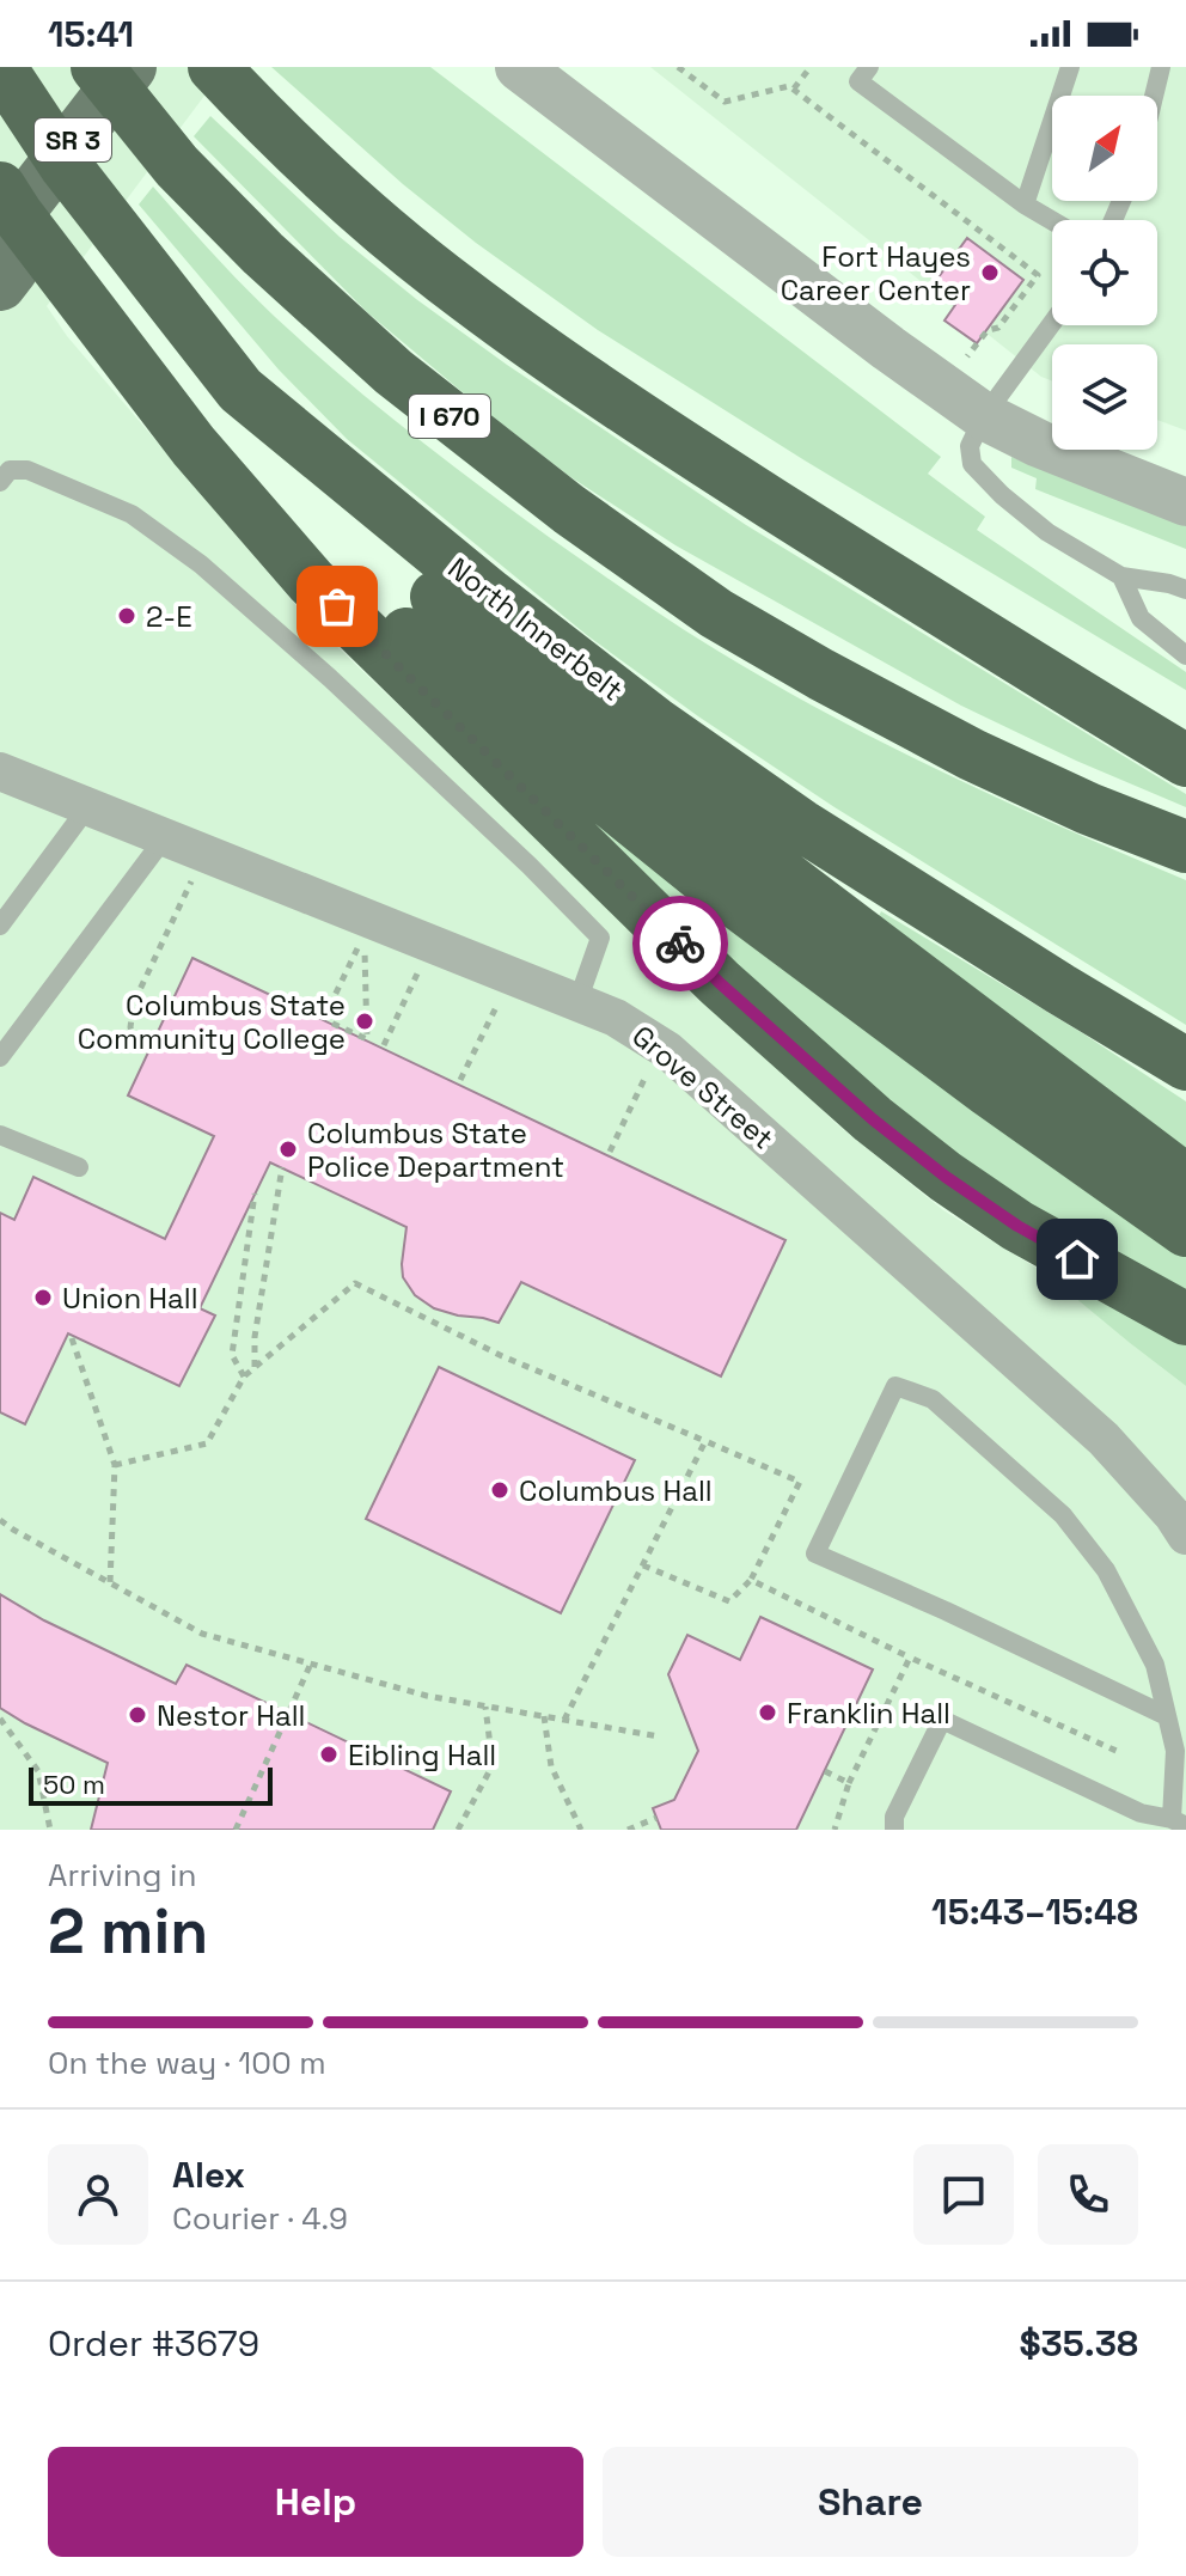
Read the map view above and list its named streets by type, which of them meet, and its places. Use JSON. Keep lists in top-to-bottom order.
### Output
{
  "streets": {
    "highway": ["I 670", "North Innerbelt"],
    "main road": ["SR 3"],
    "street": ["Grove Street"]
  },
  "places": [
    "Fort Hayes Career Center",
    "2-E",
    "Columbus State Community College",
    "Columbus State Police Department",
    "Union Hall",
    "Columbus Hall",
    "Franklin Hall",
    "Nestor Hall",
    "Eibling Hall"
  ],
  "scale_bar": "50 m",
  "north": "top right",
  "page": {
    "status": "15:41",
    "scale": "50 m",
    "heading": ["2 min", "Arriving in", "15:43–15:48"],
    "panel": [
      "Alex",
      "Courier · 4.9",
      "Order #3679",
      "$35.38"
    ],
    "bar": "On the way · 100 m",
    "buttons": ["Help", "Share"]
  }
}
